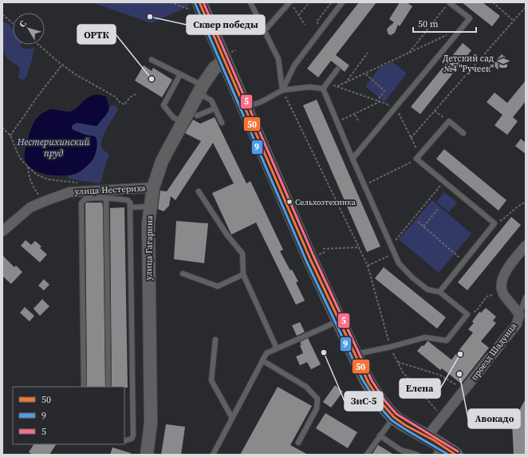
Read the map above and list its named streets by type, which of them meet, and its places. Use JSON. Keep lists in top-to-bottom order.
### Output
{
  "streets": {
    "street": ["улица Нестериха", "улица Гагарина", "проезд Шадунца"]
  },
  "crossings": [
    ["улица Нестериха", "улица Гагарина"]
  ],
  "water": ["Нестерихинский пруд"],
  "places": {
    "other": [
      "Сквер победы",
      "ОРТК",
      "Сельхозтехника",
      "ЗиС-5",
      "Елена",
      "Авокадо"
    ],
    "school or university": ["Детский сад №4 \"Ручеек\""]
  },
  "lines": ["transit line 50", "transit line 5", "transit line 9"],
  "legend": ["50", "9", "5"],
  "scale_bar": "50 m",
  "north": "top left"
}
